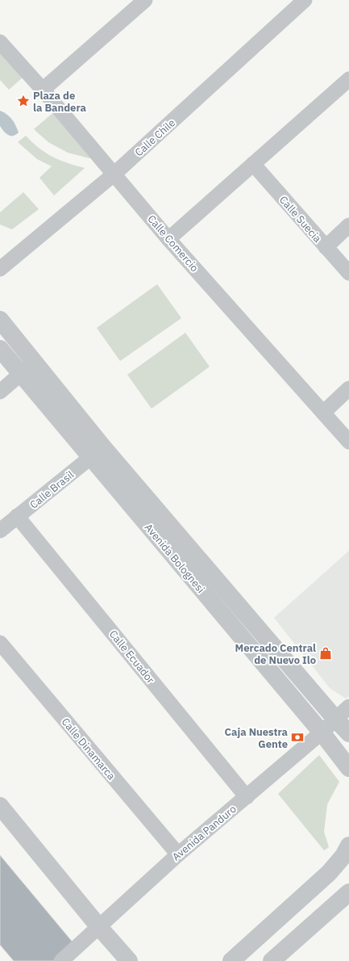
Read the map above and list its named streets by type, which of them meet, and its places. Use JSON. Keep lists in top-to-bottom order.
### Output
{
  "streets": {
    "street": [
      "Calle Chile",
      "Calle Suecia",
      "Calle Comercio",
      "Calle Brasil",
      "Avenida Bolognesi",
      "Calle Ecuador",
      "Calle Dinamarca",
      "Avenida Panduro"
    ]
  },
  "crossings": [
    ["Calle Chile", "Calle Comercio"],
    ["Calle Brasil", "Avenida Bolognesi"],
    ["Calle Brasil", "Calle Ecuador"],
    ["Avenida Bolognesi", "Avenida Panduro"],
    ["Calle Ecuador", "Avenida Panduro"],
    ["Calle Dinamarca", "Avenida Panduro"]
  ],
  "places": {
    "place": ["Plaza de la Bandera"],
    "shop": ["Mercado Central de Nuevo Ilo"],
    "bank": ["Caja Nuestra Gente"]
  }
}
